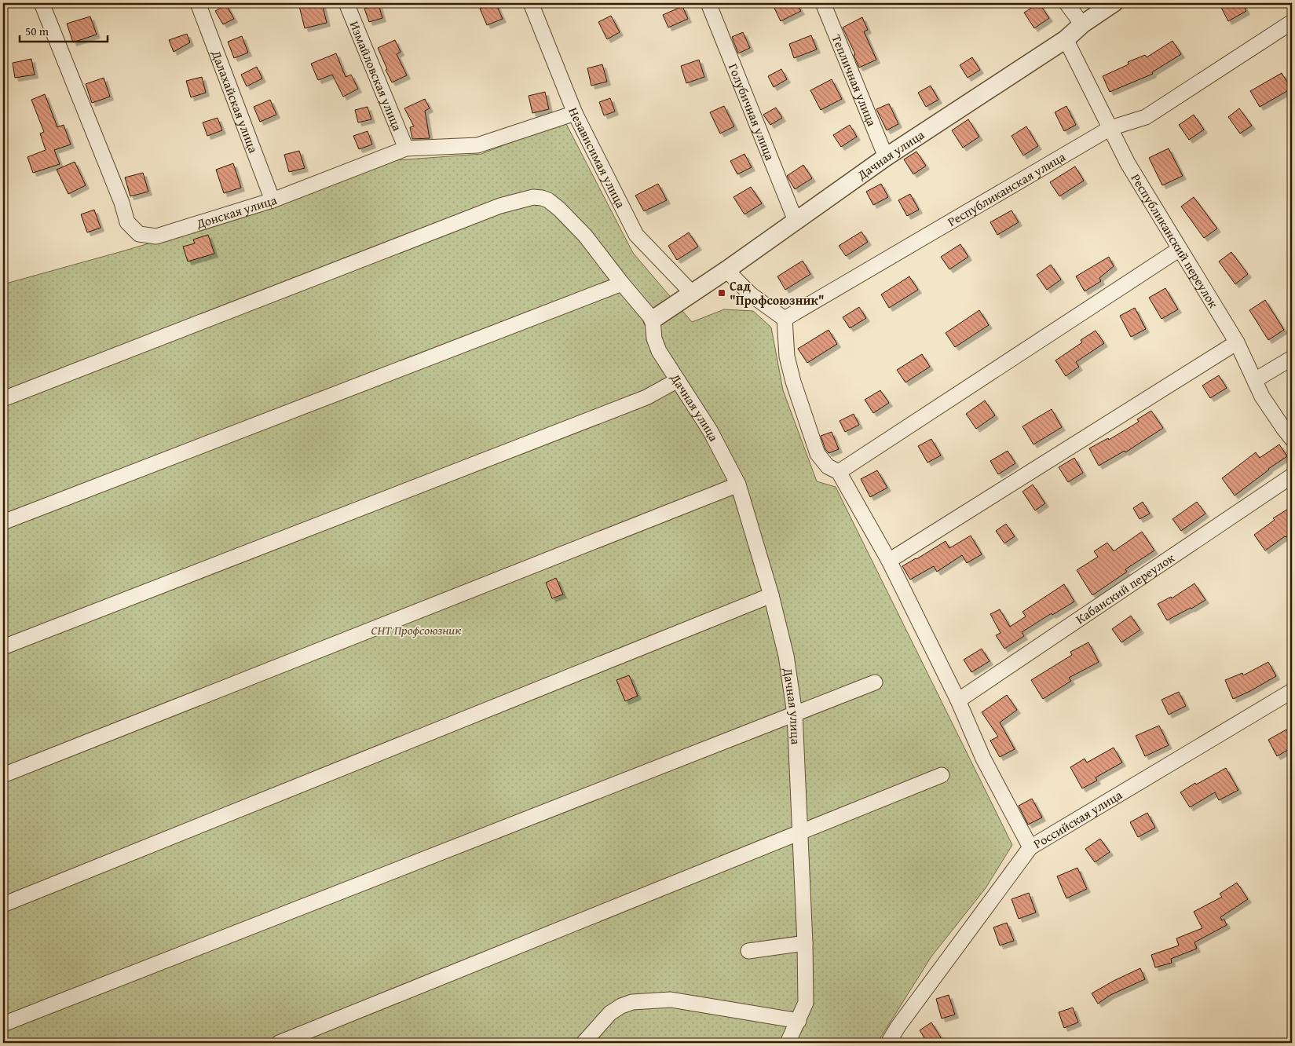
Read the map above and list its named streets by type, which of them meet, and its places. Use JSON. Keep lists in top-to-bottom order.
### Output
{
  "streets": {
    "street": [
      "Измайловская улица",
      "Тепличная улица",
      "Далахайская улица",
      "Голубичная улица",
      "Дачная улица",
      "Независимая улица",
      "Республиканская улица",
      "Донская улица",
      "Республиканский переулок",
      "Кабанский переулок",
      "Российская улица"
    ]
  },
  "crossings": [
    ["Измайловская улица", "Донская улица"],
    ["Тепличная улица", "Дачная улица"],
    ["Далахайская улица", "Донская улица"],
    ["Голубичная улица", "Дачная улица"],
    ["Дачная улица", "Независимая улица"],
    ["Дачная улица", "Республиканский переулок"],
    ["Независимая улица", "Донская улица"],
    ["Республиканская улица", "Республиканский переулок"]
  ],
  "parks": ["СНТ Профсоюзник"],
  "places": {
    "transit": ["Сад \"Профсоюзник\""]
  },
  "scale_bar": "50 m"
}
